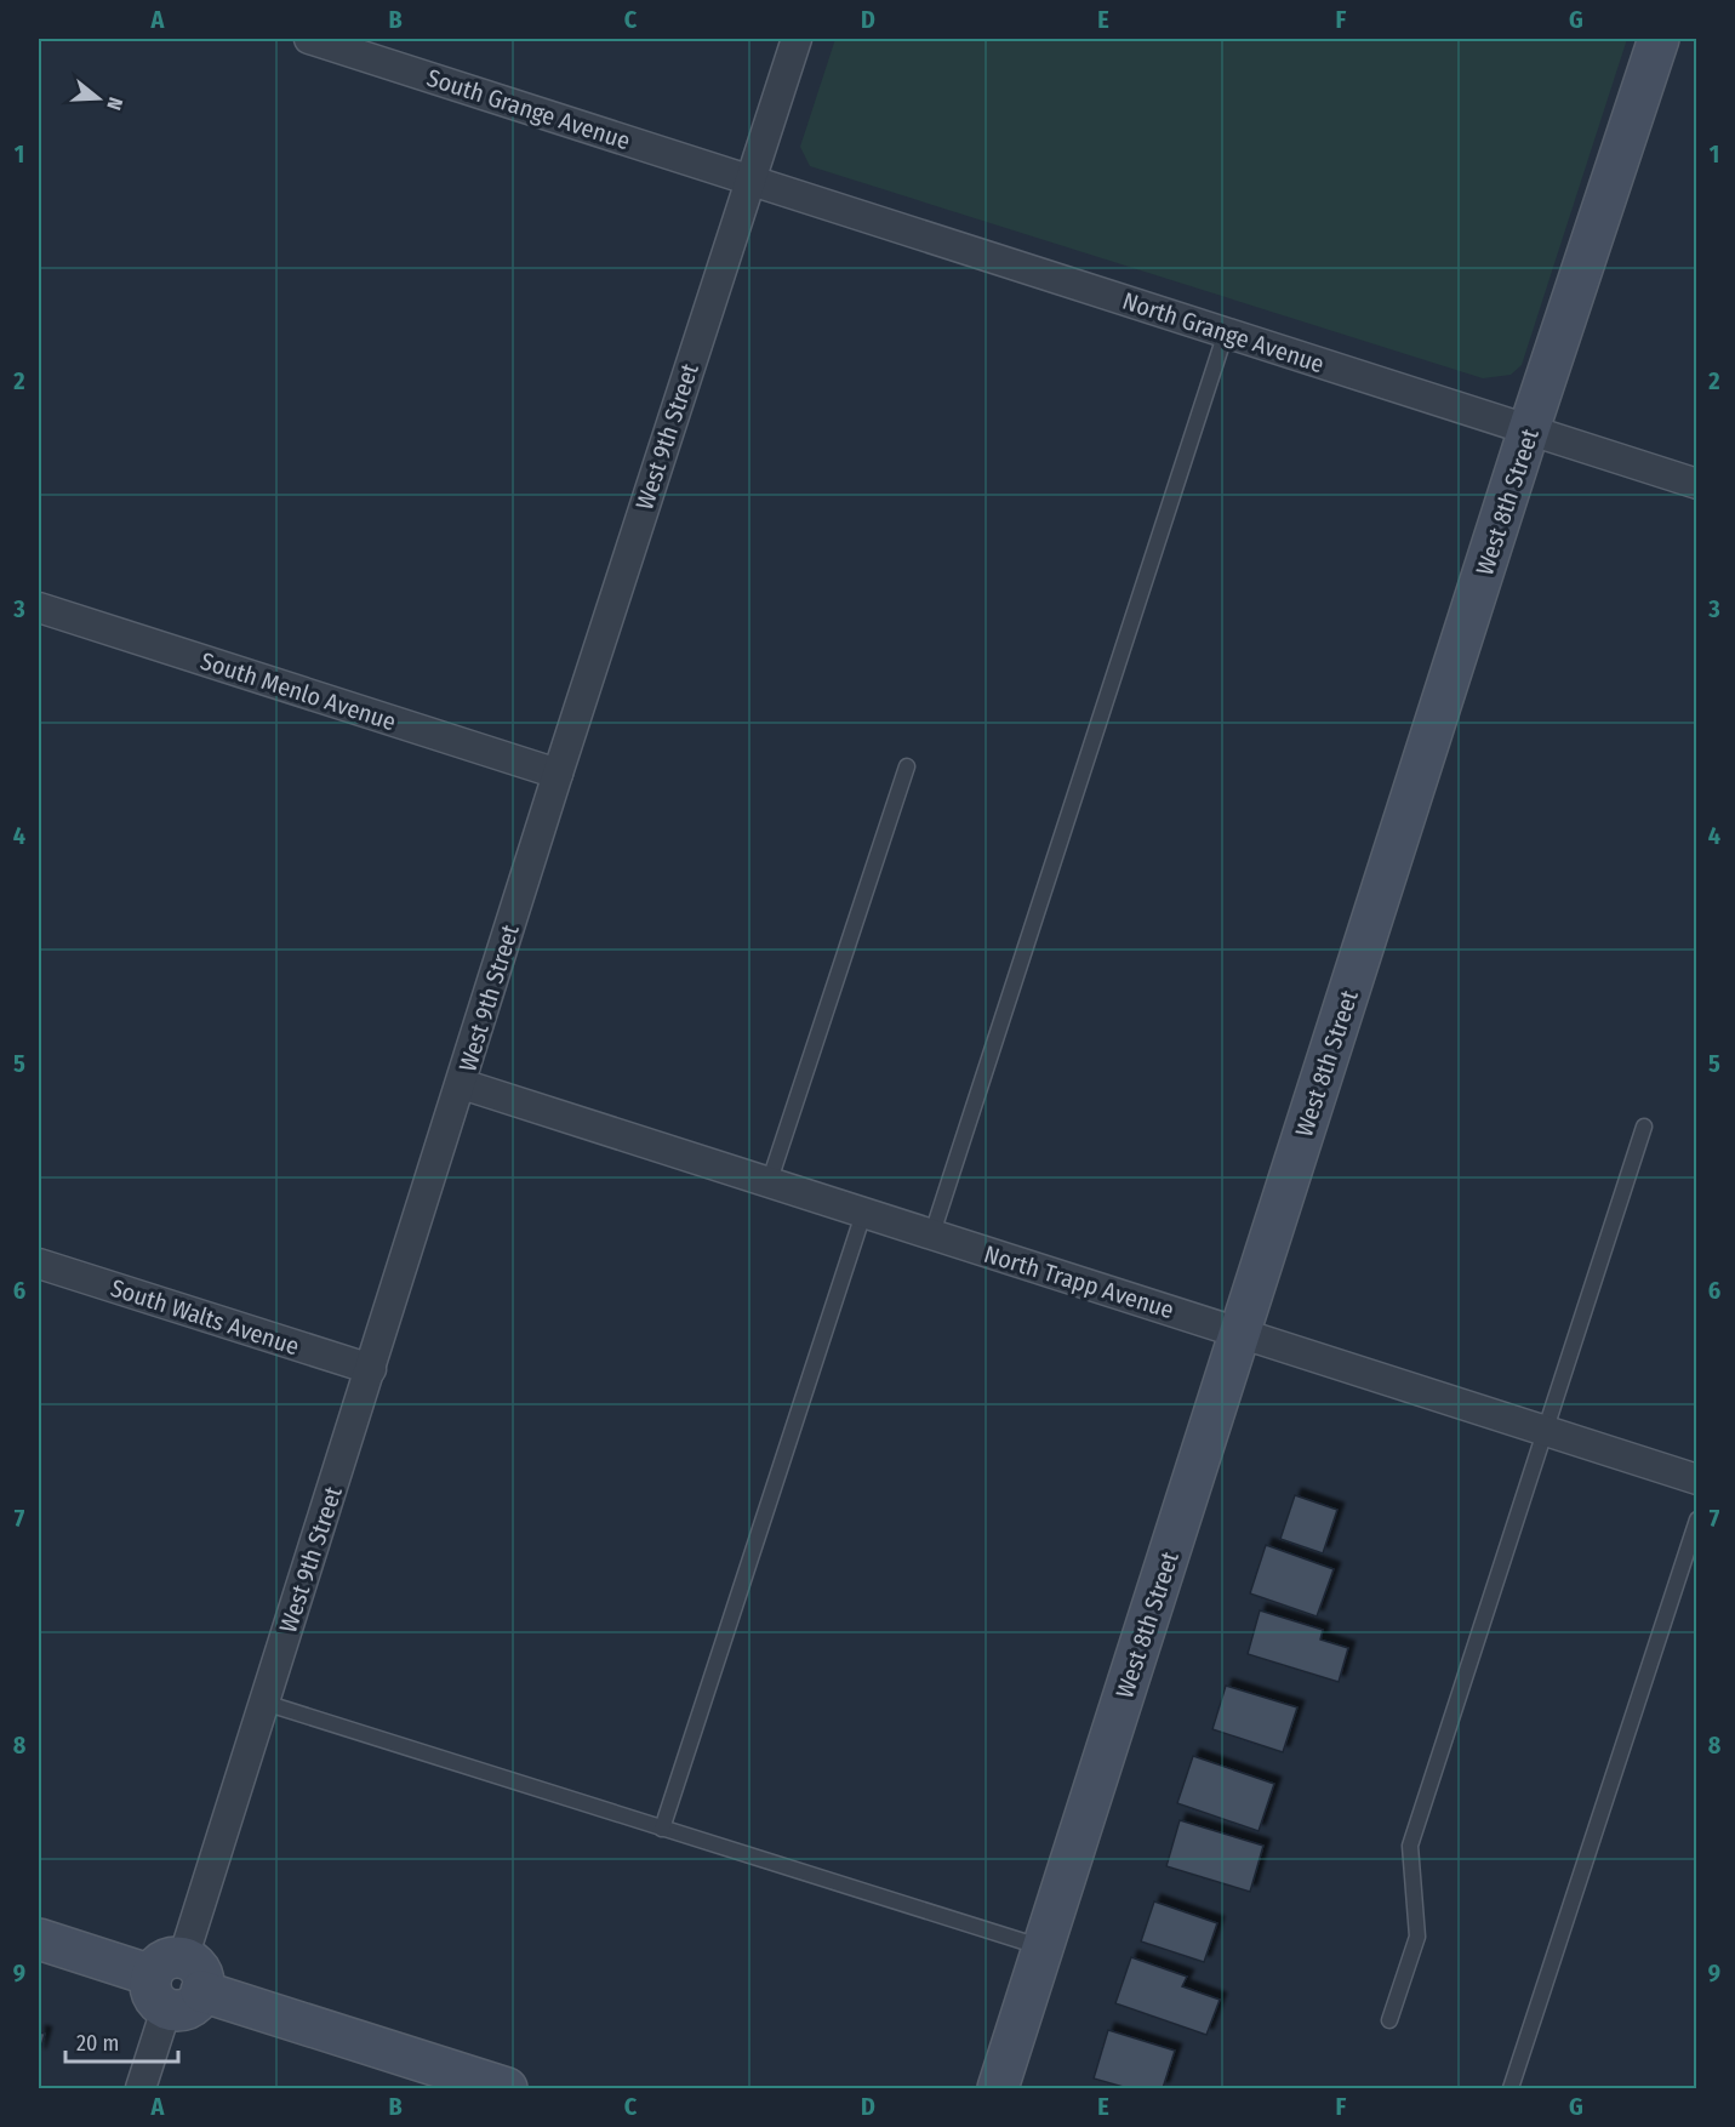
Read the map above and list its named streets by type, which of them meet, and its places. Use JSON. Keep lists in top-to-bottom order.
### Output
{
  "streets": {
    "street": [
      "South Grange Avenue",
      "North Grange Avenue",
      "West 9th Street",
      "West 8th Street",
      "South Menlo Avenue",
      "North Trapp Avenue",
      "South Walts Avenue"
    ]
  },
  "crossings": [
    ["South Grange Avenue", "North Grange Avenue"],
    ["South Grange Avenue", "West 9th Street"],
    ["North Grange Avenue", "West 9th Street"],
    ["North Grange Avenue", "West 8th Street"],
    ["West 9th Street", "South Menlo Avenue"],
    ["West 9th Street", "North Trapp Avenue"],
    ["West 9th Street", "South Walts Avenue"],
    ["West 8th Street", "North Trapp Avenue"]
  ],
  "scale_bar": "20 m",
  "north": "right",
  "grid": {
    "columns": [
      "A",
      "B",
      "C",
      "D",
      "E",
      "F",
      "G"
    ],
    "rows": [
      "1",
      "2",
      "3",
      "4",
      "5",
      "6",
      "7",
      "8",
      "9"
    ]
  }
}
